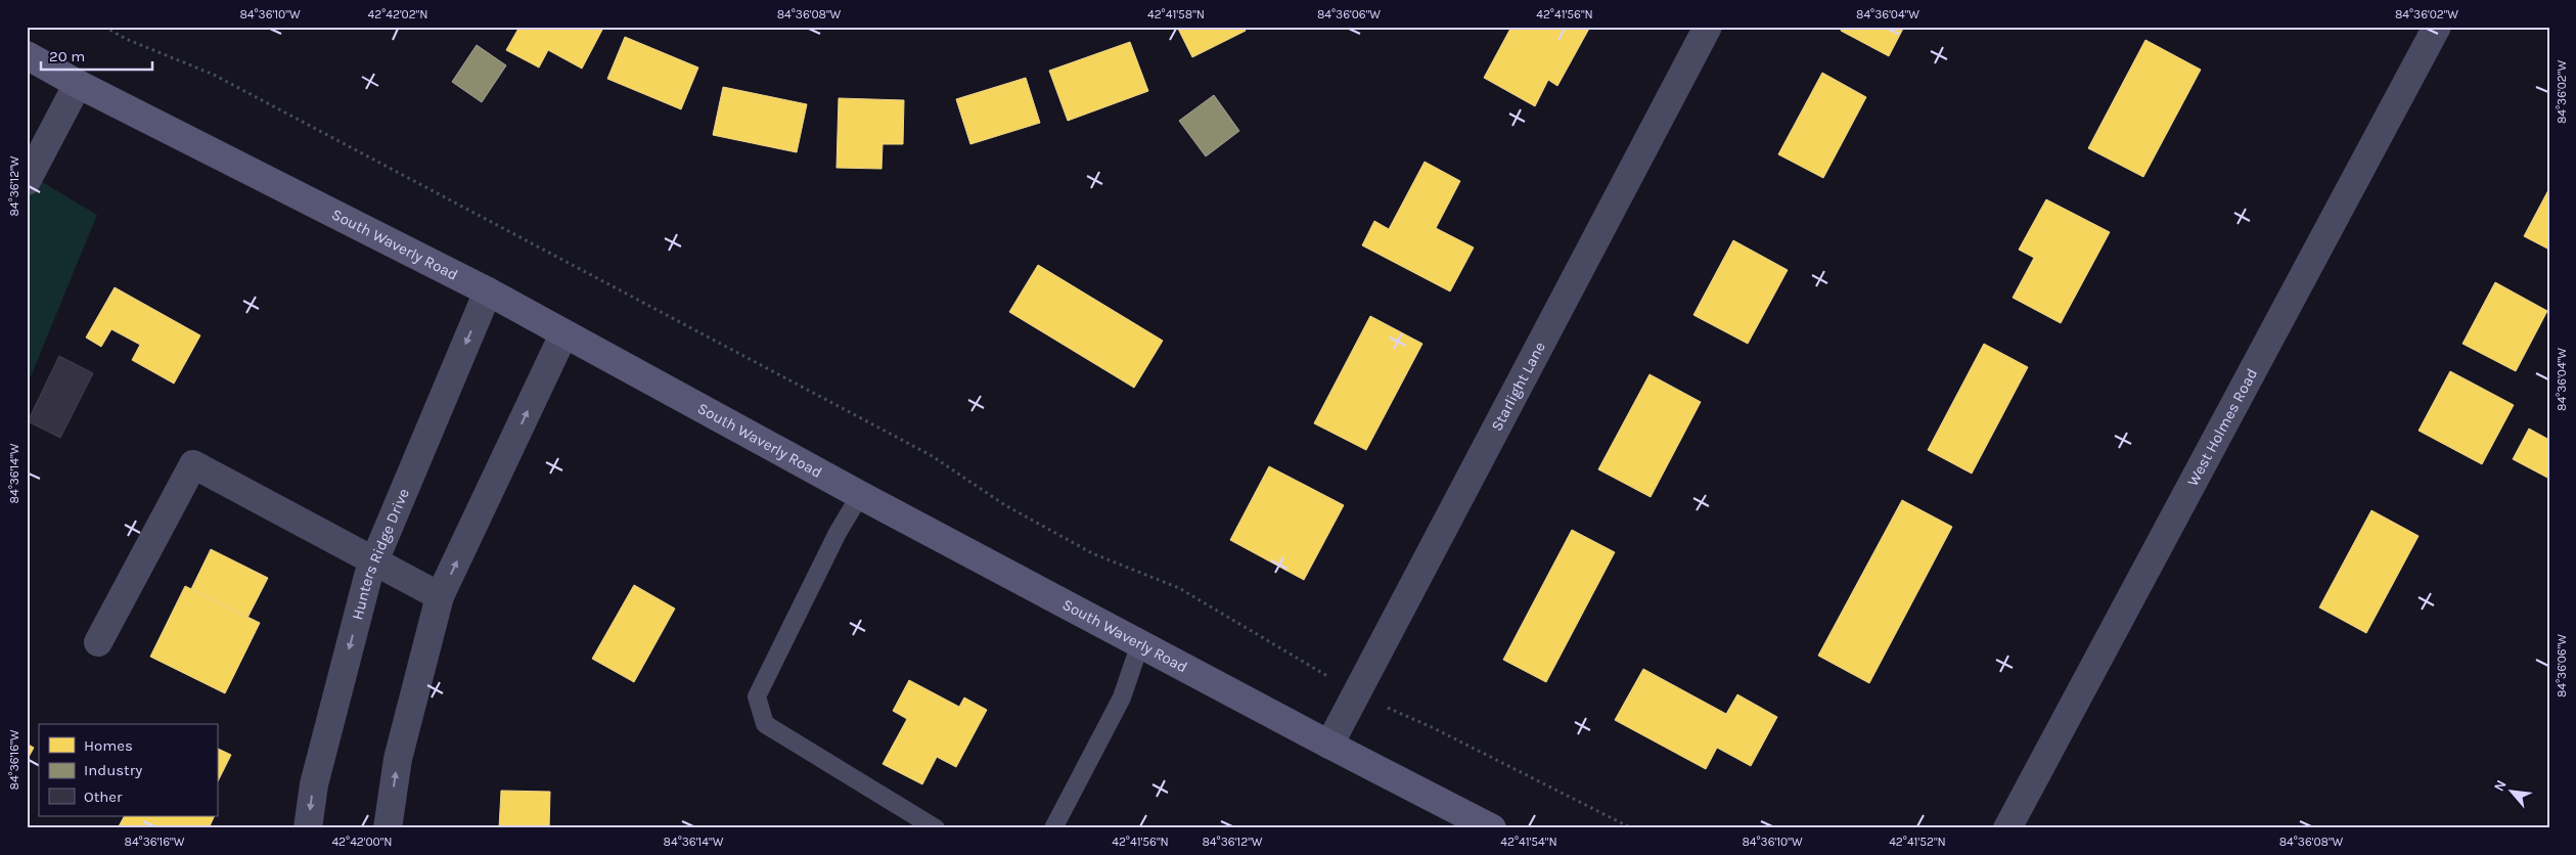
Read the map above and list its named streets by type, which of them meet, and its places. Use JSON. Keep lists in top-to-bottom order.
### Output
{
  "streets": {
    "main road": ["South Waverly Road"],
    "street": ["Starlight Lane", "West Holmes Road", "Hunters Ridge Drive"]
  },
  "crossings": [
    ["South Waverly Road", "Starlight Lane"],
    ["South Waverly Road", "Hunters Ridge Drive"]
  ],
  "legend": ["Homes", "Industry", "Other"],
  "scale_bar": "20 m",
  "north": "top left",
  "coordinates": [
    "84°36'10\"W",
    "42°42'02\"N",
    "84°36'08\"W",
    "42°41'58\"N",
    "84°36'06\"W",
    "42°41'56\"N",
    "84°36'04\"W",
    "84°36'02\"W",
    "84°36'12\"W",
    "84°36'14\"W",
    "84°36'16\"W",
    "42°42'00\"N",
    "42°41'54\"N",
    "42°41'52\"N"
  ]
}
